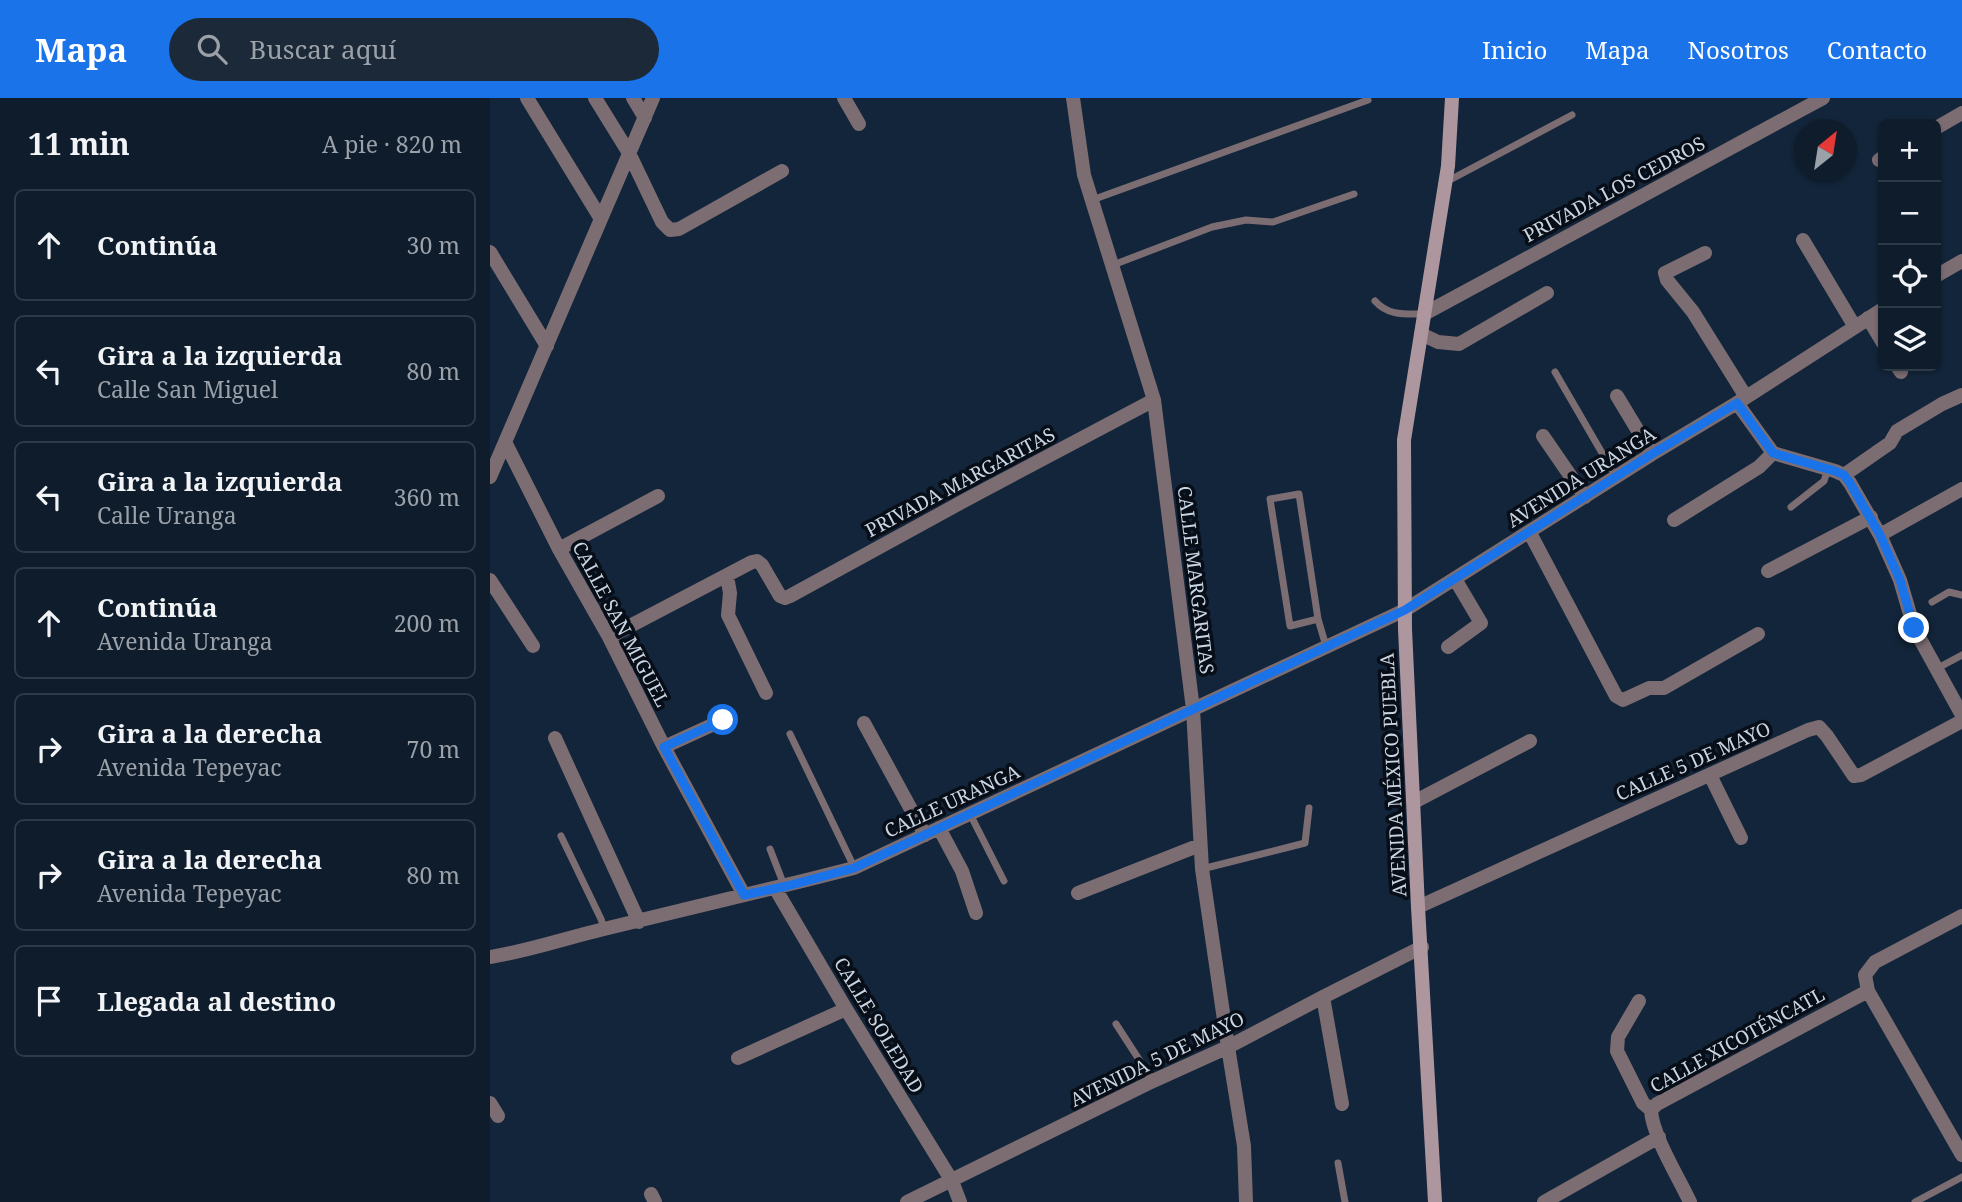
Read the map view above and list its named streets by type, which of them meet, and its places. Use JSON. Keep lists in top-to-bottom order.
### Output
{
  "streets": {
    "main road": ["AVENIDA MÉXICO PUEBLA"],
    "street": [
      "PRIVADA LOS CEDROS",
      "AVENIDA URANGA",
      "PRIVADA MARGARITAS",
      "CALLE MARGARITAS",
      "CALLE SAN MIGUEL",
      "CALLE 5 DE MAYO",
      "CALLE URANGA",
      "CALLE SOLEDAD",
      "CALLE XICOTÉNCATL",
      "AVENIDA 5 DE MAYO"
    ]
  },
  "crossings": [
    ["PRIVADA LOS CEDROS", "AVENIDA MÉXICO PUEBLA"],
    ["AVENIDA URANGA", "AVENIDA MÉXICO PUEBLA"],
    ["AVENIDA URANGA", "CALLE URANGA"],
    ["PRIVADA MARGARITAS", "CALLE MARGARITAS"],
    ["CALLE MARGARITAS", "CALLE URANGA"],
    ["CALLE MARGARITAS", "AVENIDA 5 DE MAYO"],
    ["CALLE SAN MIGUEL", "CALLE URANGA"],
    ["CALLE 5 DE MAYO", "AVENIDA MÉXICO PUEBLA"],
    ["AVENIDA MÉXICO PUEBLA", "CALLE URANGA"],
    ["AVENIDA MÉXICO PUEBLA", "AVENIDA 5 DE MAYO"],
    ["CALLE URANGA", "CALLE SOLEDAD"],
    ["CALLE SOLEDAD", "AVENIDA 5 DE MAYO"]
  ],
  "north": "top right",
  "page": {
    "header": "Mapa",
    "search": "Buscar aquí",
    "nav": [
      "Inicio",
      "Mapa",
      "Nosotros",
      "Contacto"
    ],
    "heading": ["11 min", "A pie · 820 m"],
    "map_buttons": ["+", "−"],
    "list": [
      ["Continúa", "30 m"],
      ["Gira a la izquierda", "Calle San Miguel", "80 m"],
      ["Gira a la izquierda", "Calle Uranga", "360 m"],
      ["Continúa", "Avenida Uranga", "200 m"],
      ["Gira a la derecha", "Avenida Tepeyac", "70 m"],
      ["Gira a la derecha", "Avenida Tepeyac", "80 m"],
      "Llegada al destino"
    ]
  }
}
